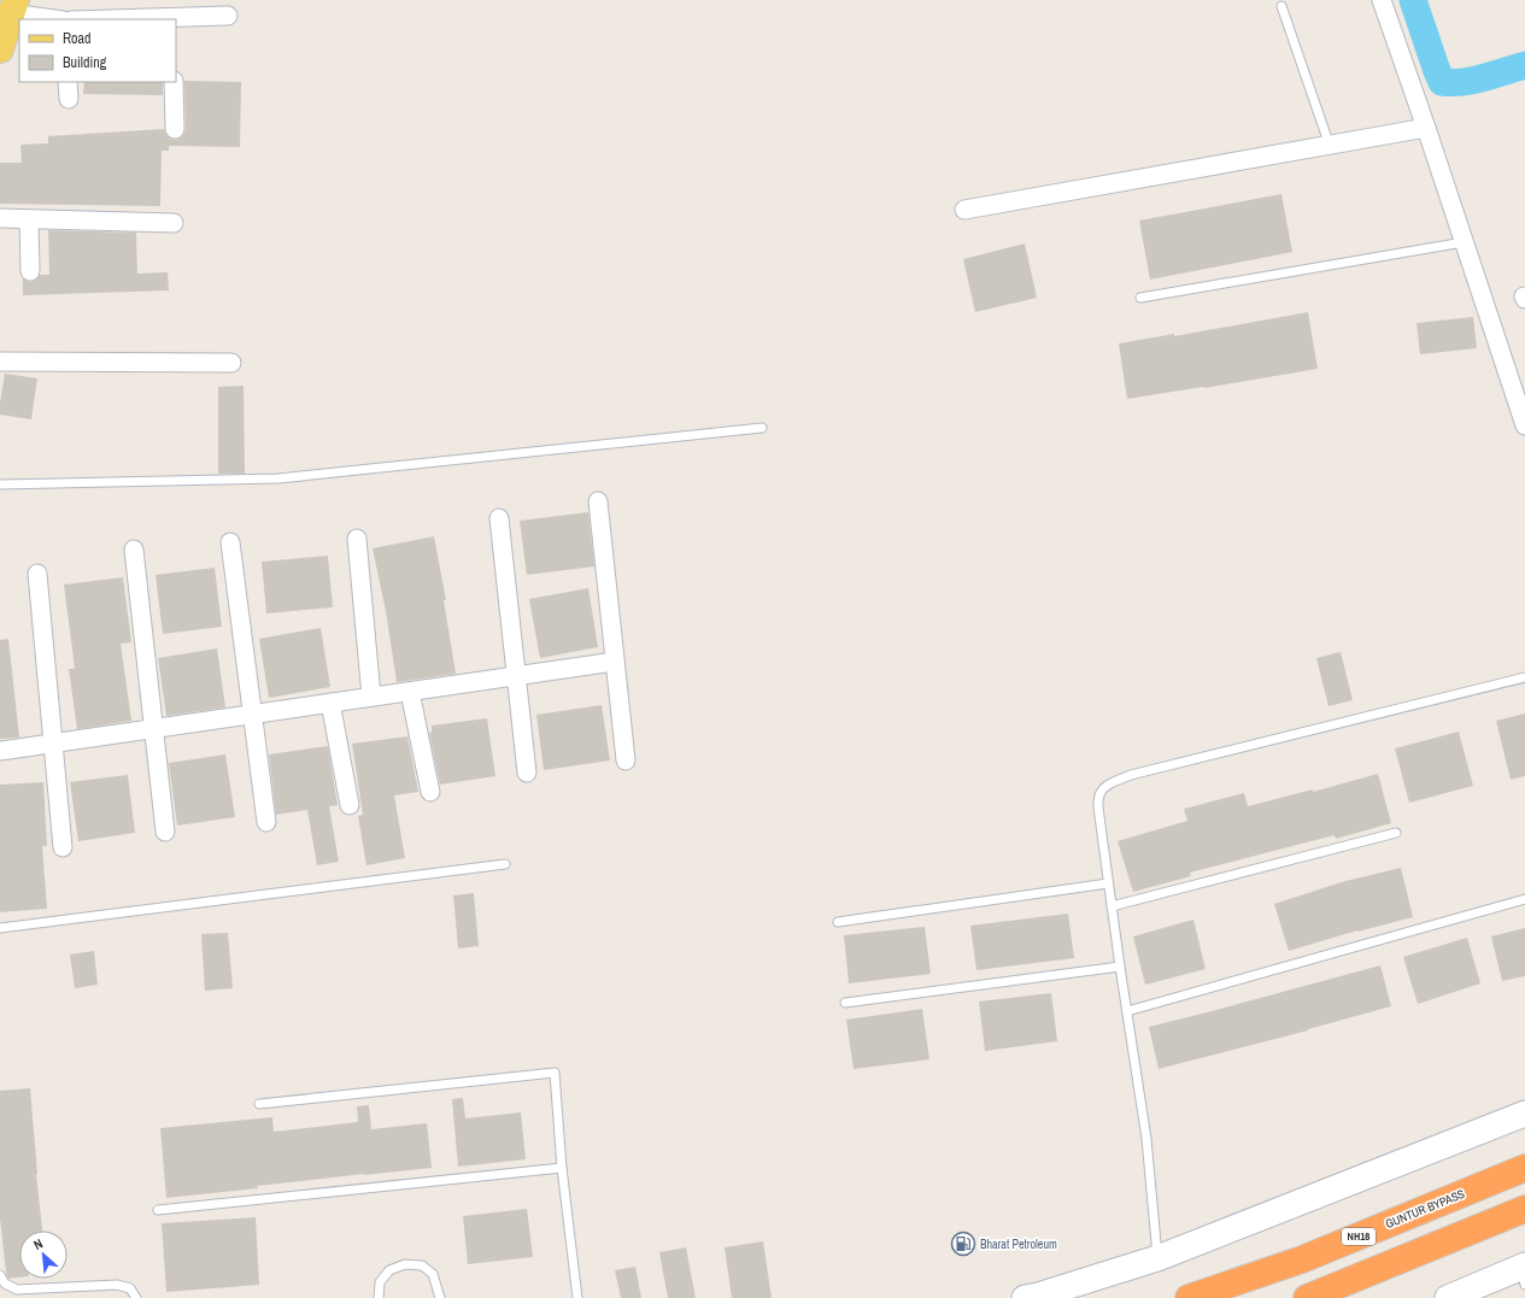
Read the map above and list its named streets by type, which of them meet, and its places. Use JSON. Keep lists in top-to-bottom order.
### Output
{
  "streets": {
    "highway": ["GUNTUR BYPASS", "NH16"]
  },
  "places": {
    "fuel station": ["Bharat Petroleum"]
  },
  "legend": ["Road", "Building"],
  "north": "top left"
}
